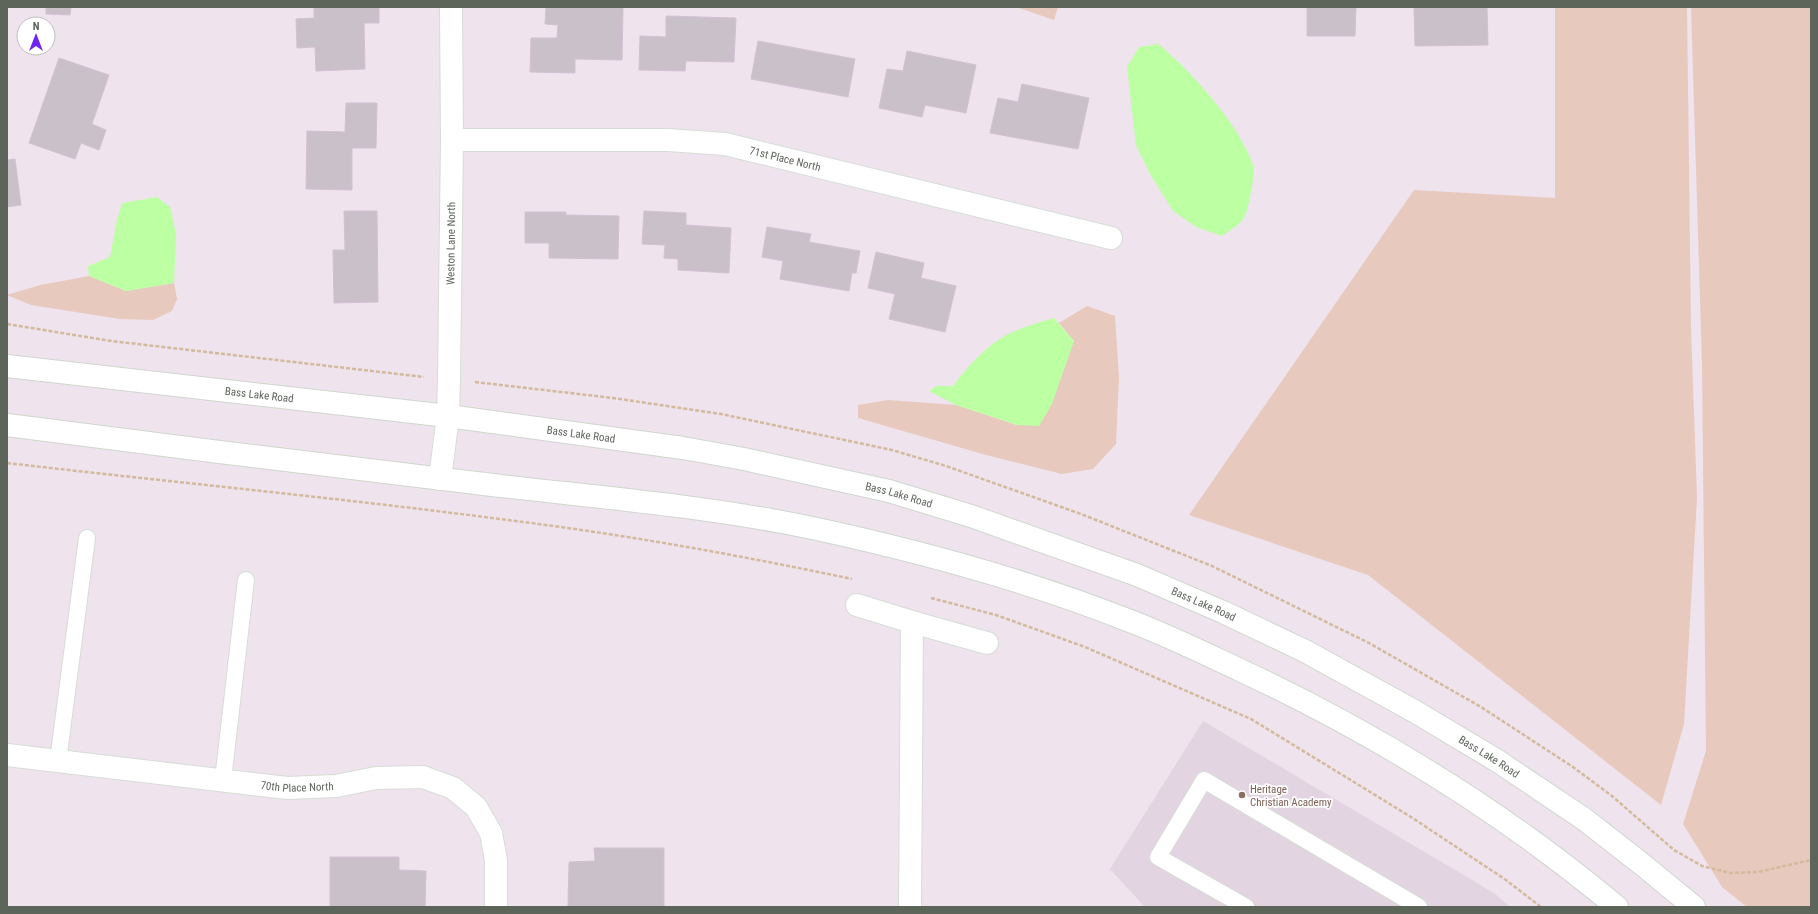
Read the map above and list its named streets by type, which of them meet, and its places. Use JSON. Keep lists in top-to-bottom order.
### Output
{
  "streets": {
    "main road": [
      "71st Place North",
      "Weston Lane North",
      "Bass Lake Road",
      "70th Place North"
    ]
  },
  "crossings": [
    ["71st Place North", "Weston Lane North"],
    ["Weston Lane North", "Bass Lake Road"]
  ],
  "places": ["Heritage Christian Academy"],
  "north": "top"
}
